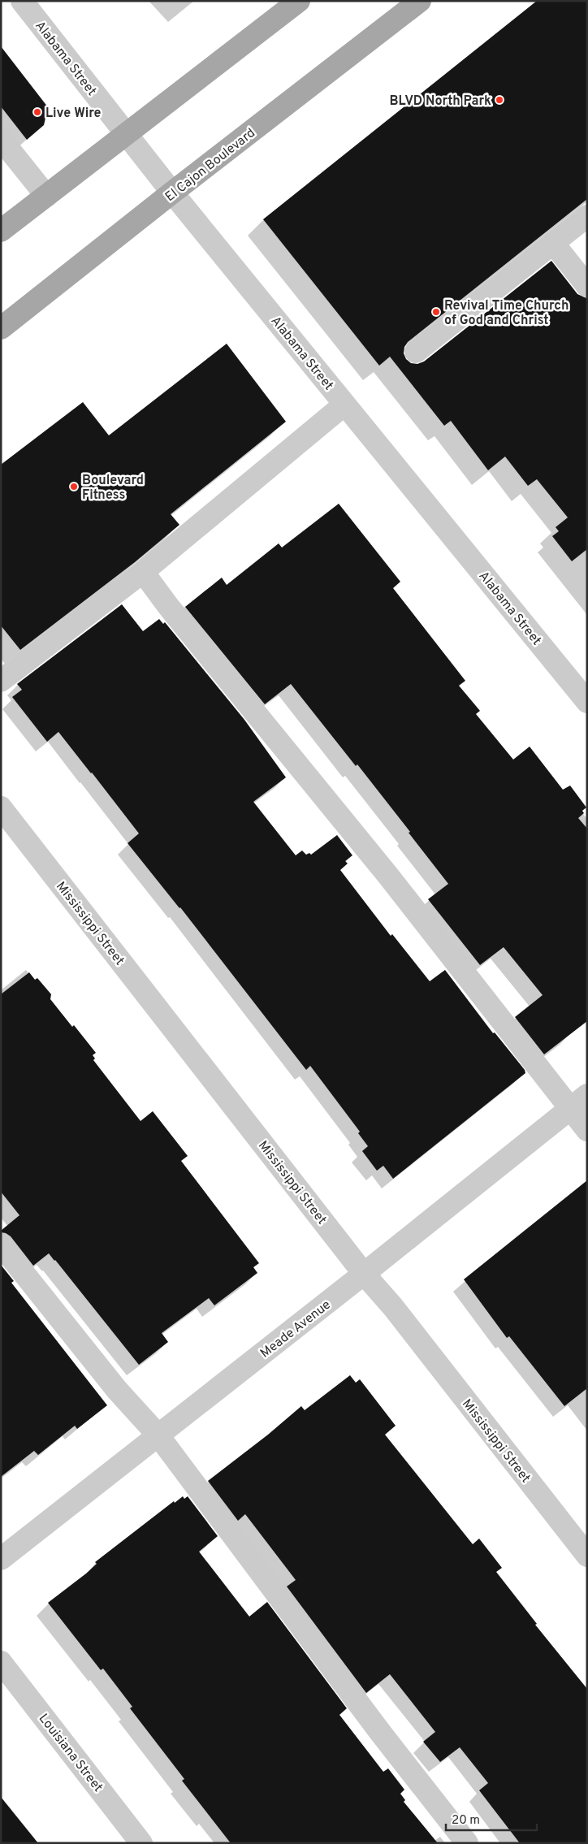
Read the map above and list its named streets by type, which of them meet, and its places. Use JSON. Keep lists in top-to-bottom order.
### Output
{
  "streets": {
    "main road": ["El Cajon Boulevard"],
    "street": [
      "Alabama Street",
      "Mississippi Street",
      "Meade Avenue",
      "Louisiana Street"
    ]
  },
  "crossings": [
    ["Alabama Street", "El Cajon Boulevard"],
    ["Mississippi Street", "Meade Avenue"]
  ],
  "places": [
    "BLVD North Park",
    "Live Wire",
    "Revival Time Church of God and Christ",
    "Boulevard Fitness"
  ],
  "scale_bar": "20 m"
}
